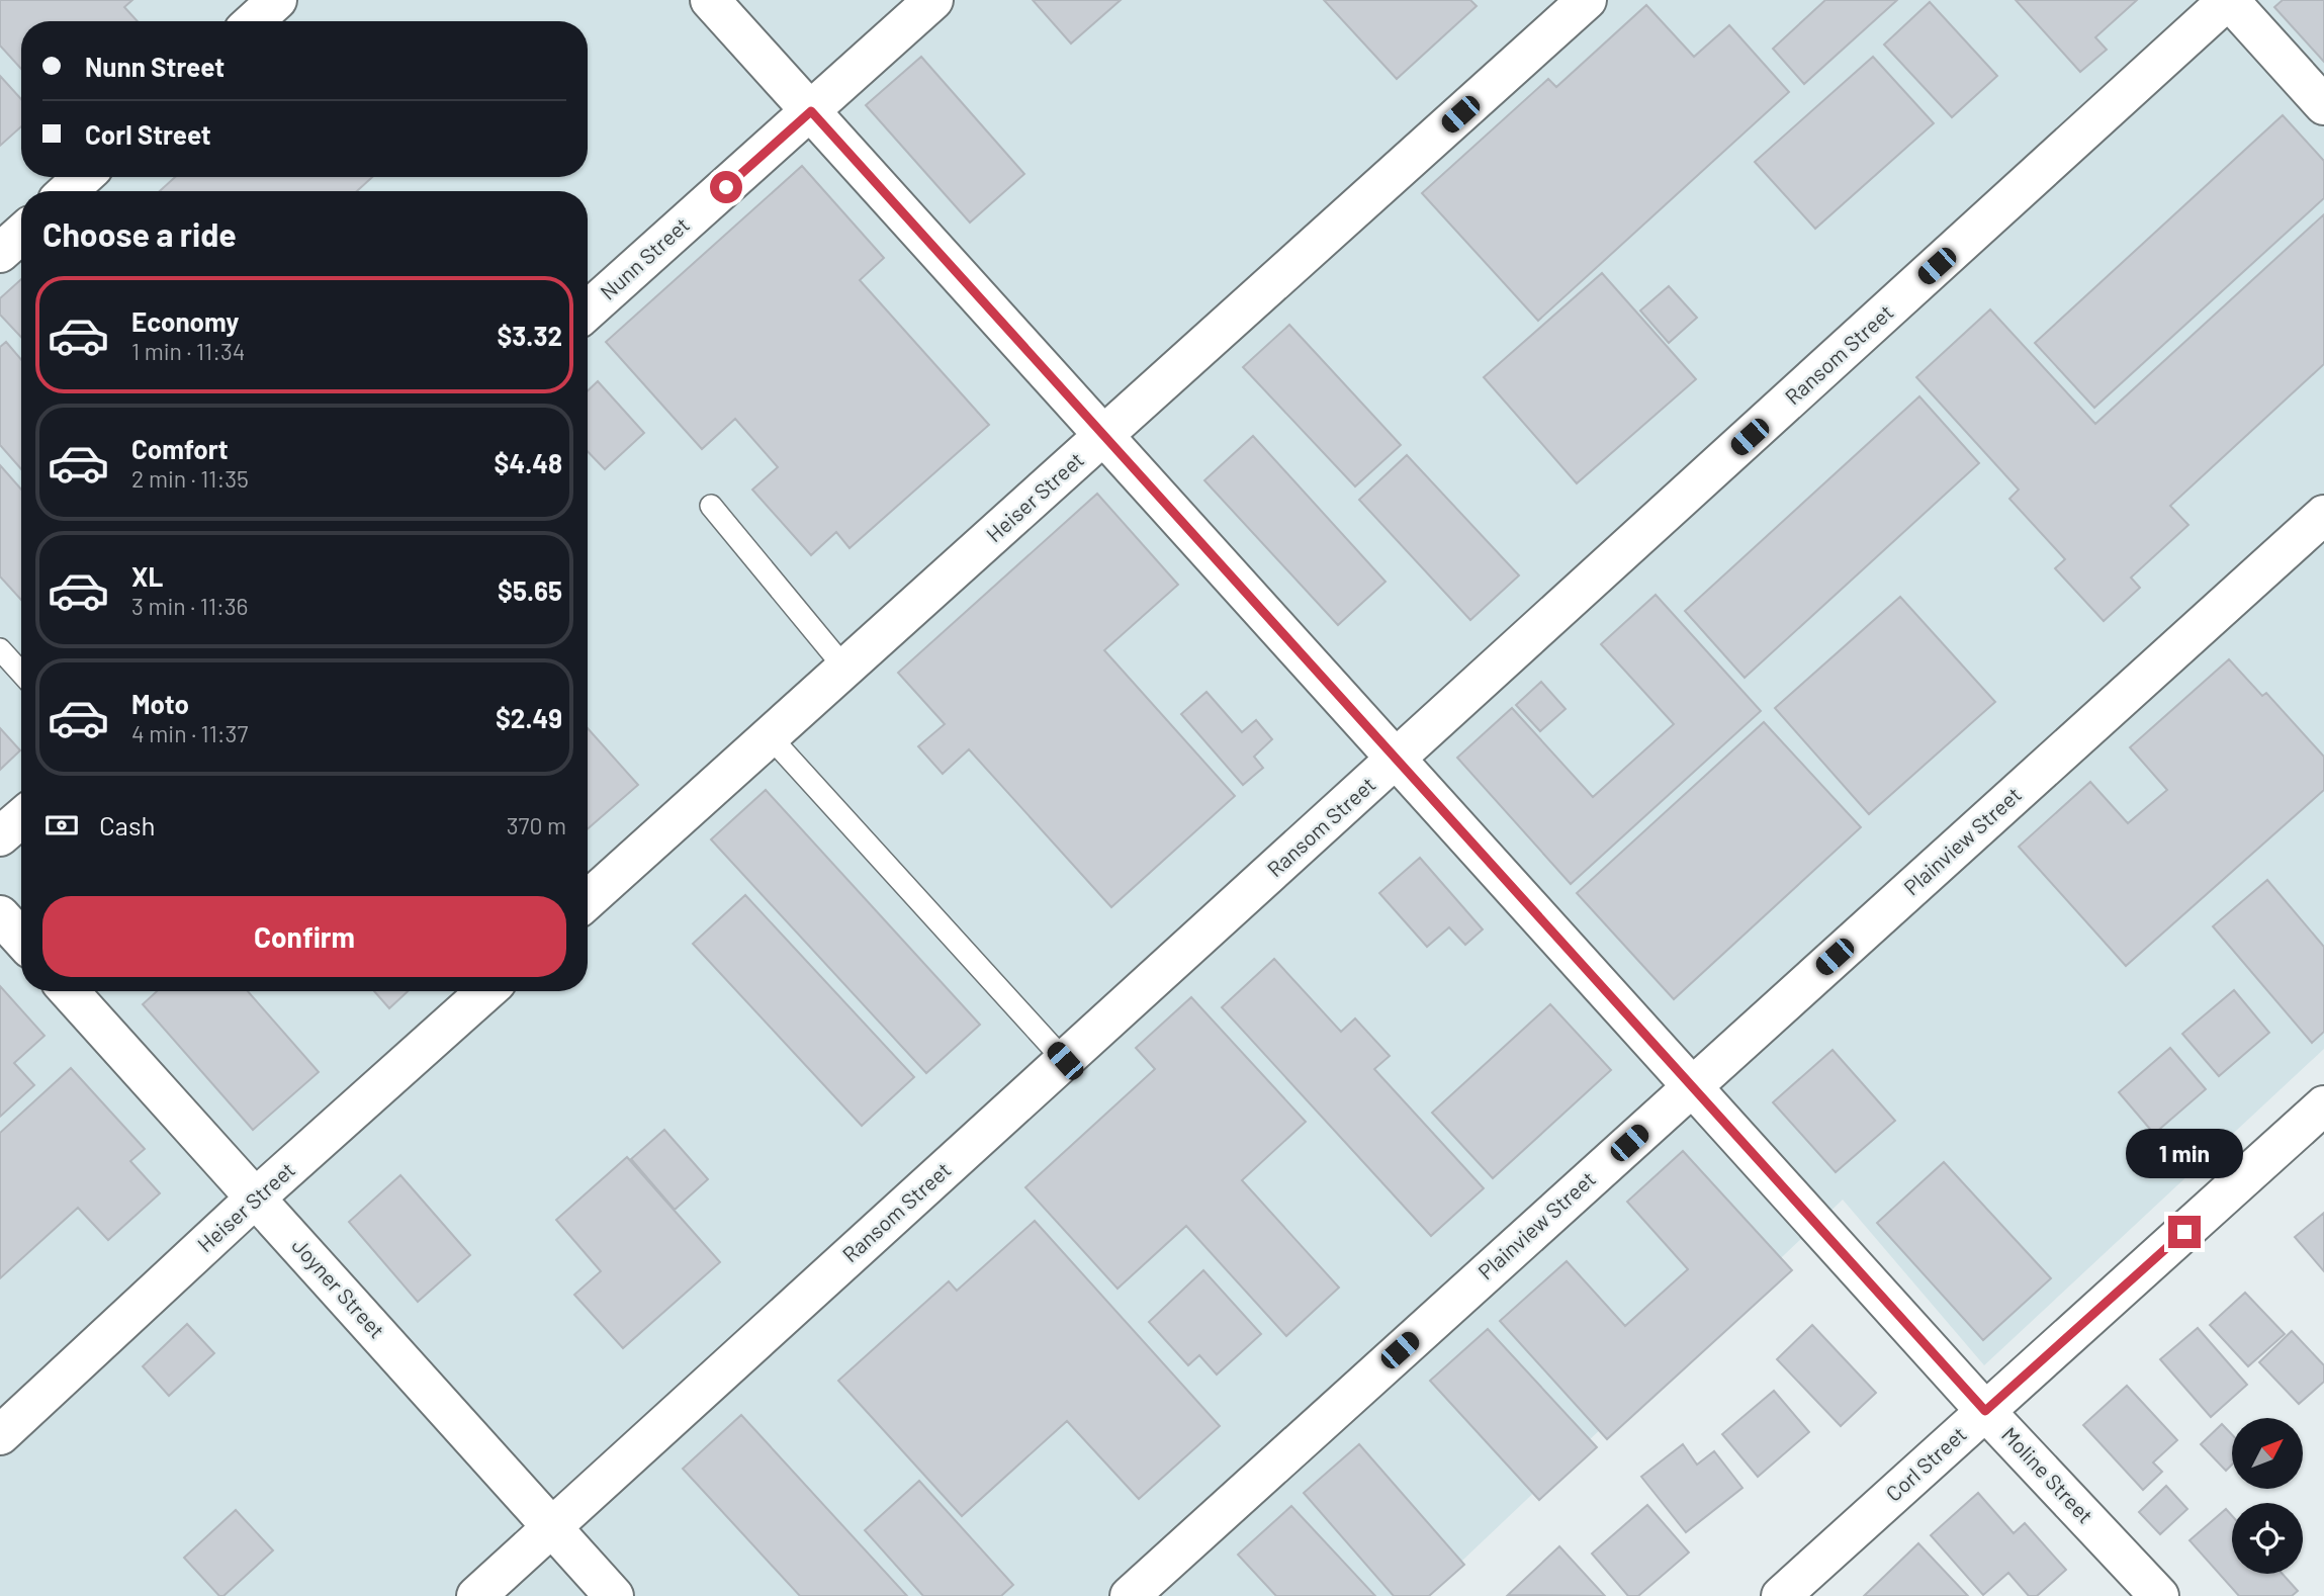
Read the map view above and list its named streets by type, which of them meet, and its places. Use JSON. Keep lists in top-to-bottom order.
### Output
{
  "streets": {
    "street": [
      "Nunn Street",
      "Ransom Street",
      "Heiser Street",
      "Plainview Street",
      "Joyner Street",
      "Corl Street",
      "Moline Street"
    ]
  },
  "crossings": [
    ["Nunn Street", "Moline Street"],
    ["Ransom Street", "Joyner Street"],
    ["Ransom Street", "Moline Street"],
    ["Heiser Street", "Joyner Street"],
    ["Heiser Street", "Moline Street"],
    ["Plainview Street", "Moline Street"],
    ["Corl Street", "Moline Street"]
  ],
  "north": "top right",
  "page": {
    "banner": ["Nunn Street", "Corl Street"],
    "heading": "Choose a ride",
    "list": [
      {
        "name": "Economy",
        "note": "1 min · 11:34",
        "value": "$3.32"
      },
      {
        "name": "Comfort",
        "note": "2 min · 11:35",
        "value": "$4.48"
      },
      {
        "name": "XL",
        "note": "3 min · 11:36",
        "value": "$5.65"
      },
      {
        "name": "Moto",
        "note": "4 min · 11:37",
        "value": "$2.49"
      }
    ],
    "pay": ["Cash", "370 m"],
    "buttons": "Confirm",
    "bubble": "1 min"
  }
}
